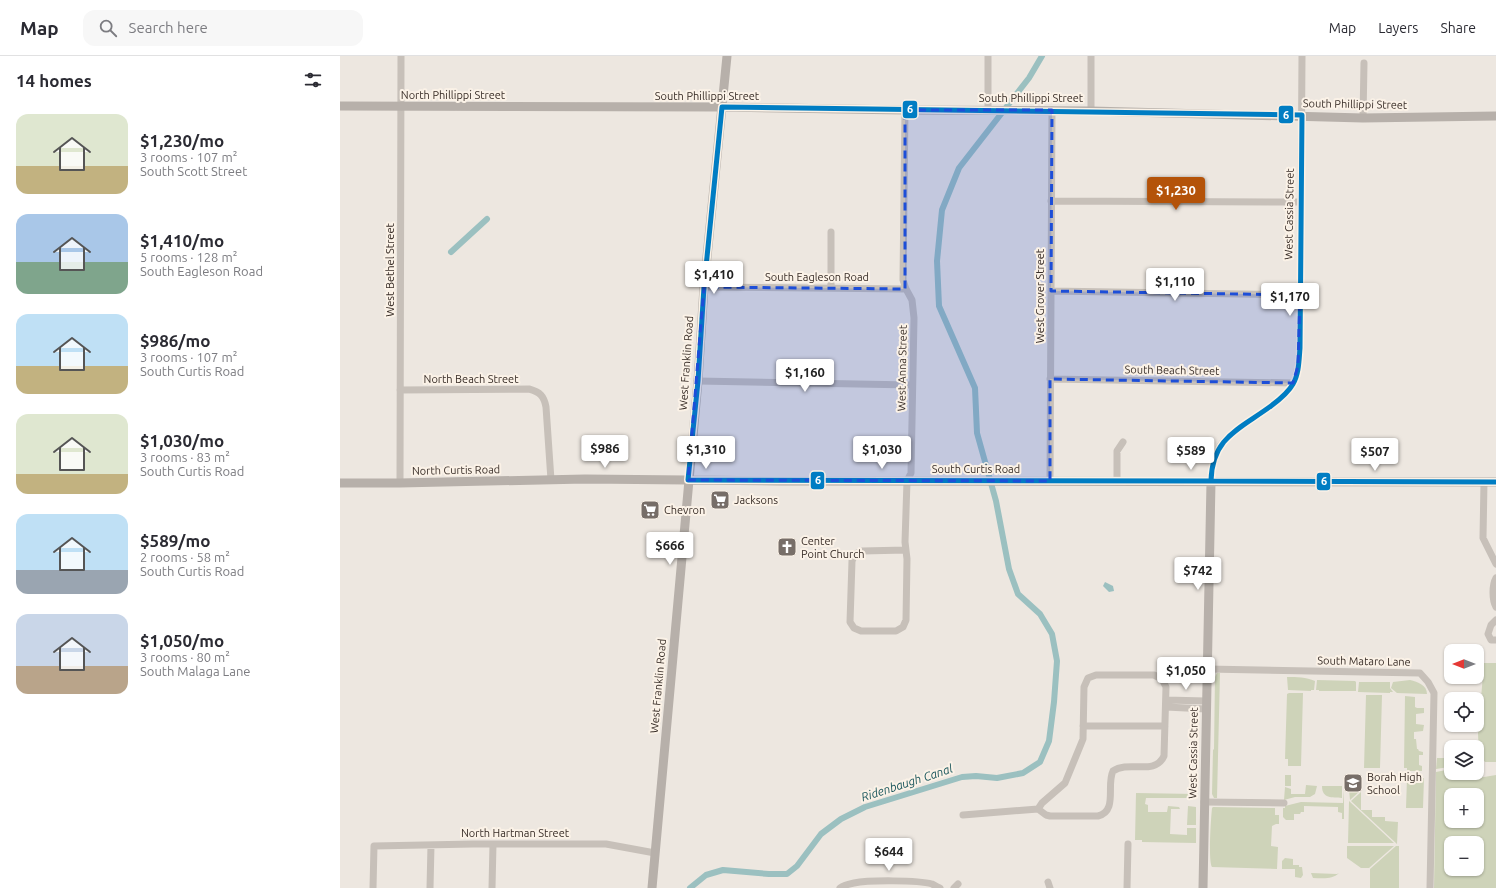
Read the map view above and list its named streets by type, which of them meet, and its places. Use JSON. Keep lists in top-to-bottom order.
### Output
{
  "streets": {
    "street": [
      "North Phillippi Street",
      "South Phillippi Street",
      "West Cassia Street",
      "West Bethel Street",
      "South Eagleson Road",
      "West Grover Street",
      "West Franklin Road",
      "West Anna Street",
      "South Beach Street",
      "North Beach Street",
      "South Curtis Road",
      "North Curtis Road",
      "South Mataro Lane",
      "North Hartman Street"
    ]
  },
  "crossings": [
    ["North Phillippi Street", "South Phillippi Street"],
    ["North Phillippi Street", "West Bethel Street"],
    ["South Phillippi Street", "West Cassia Street"],
    ["South Phillippi Street", "West Grover Street"],
    ["South Phillippi Street", "West Franklin Road"],
    ["South Phillippi Street", "West Anna Street"],
    ["West Cassia Street", "South Beach Street"],
    ["West Cassia Street", "South Curtis Road"],
    ["West Cassia Street", "South Mataro Lane"],
    ["West Bethel Street", "North Beach Street"],
    ["West Bethel Street", "North Curtis Road"],
    ["South Eagleson Road", "West Franklin Road"],
    ["South Eagleson Road", "West Anna Street"],
    ["West Grover Street", "South Beach Street"],
    ["West Grover Street", "South Curtis Road"],
    ["West Franklin Road", "South Curtis Road"],
    ["West Franklin Road", "North Hartman Street"],
    ["West Anna Street", "South Curtis Road"],
    ["North Beach Street", "North Curtis Road"],
    ["South Curtis Road", "North Curtis Road"]
  ],
  "water": ["Ridenbaugh Canal"],
  "places": {
    "supermarket": ["Jacksons", "Chevron"],
    "church": ["Center Point Church"],
    "school or university": ["Borah High School"]
  },
  "lines": ["transit line 6"],
  "north": "left",
  "page": {
    "header": "Map",
    "search": "Search here",
    "nav": ["Map", "Layers", "Share"],
    "heading": "14 homes",
    "list": [
      {
        "name": "$1,230/mo",
        "note": "3 rooms · 107 m² · South Scott Street"
      },
      {
        "name": "$1,410/mo",
        "note": "5 rooms · 128 m² · South Eagleson Road"
      },
      {
        "name": "$986/mo",
        "note": "3 rooms · 107 m² · South Curtis Road"
      },
      {
        "name": "$1,030/mo",
        "note": "3 rooms · 83 m² · South Curtis Road"
      },
      {
        "name": "$589/mo",
        "note": "2 rooms · 58 m² · South Curtis Road"
      },
      {
        "name": "$1,050/mo",
        "note": "3 rooms · 80 m² · South Malaga Lane"
      }
    ],
    "price": [
      "$1,230",
      "$1,410",
      "$1,110",
      "$1,170",
      "$1,160",
      "$986",
      "$1,310",
      "$1,030",
      "$589",
      "$507",
      "$666",
      "$742",
      "$1,050",
      "$644"
    ],
    "map_buttons": ["+", "−"]
  }
}
